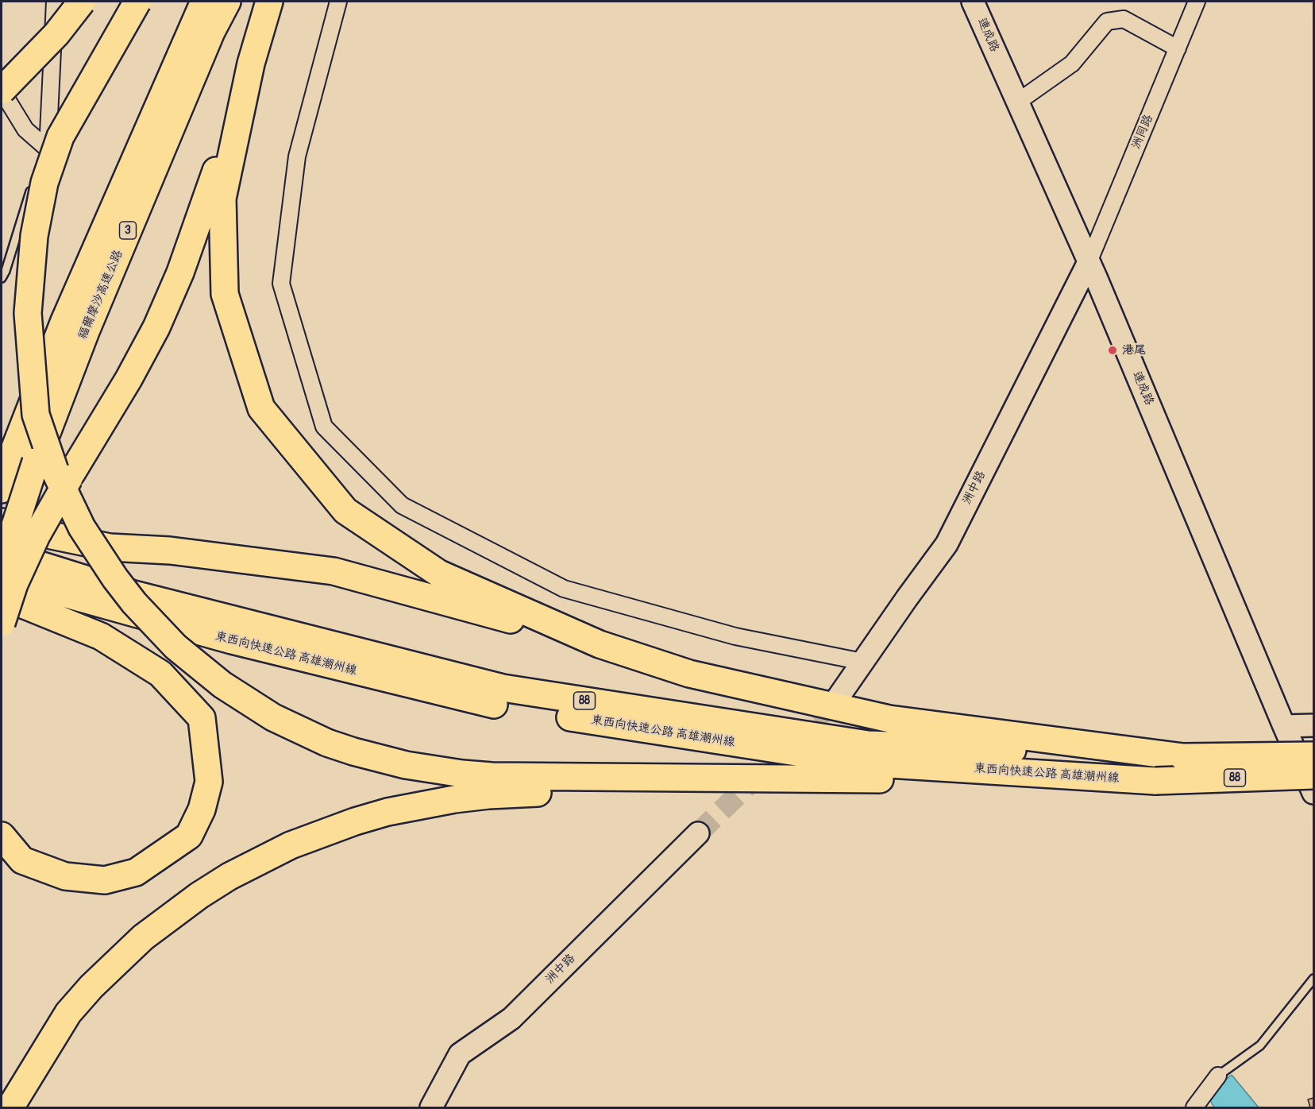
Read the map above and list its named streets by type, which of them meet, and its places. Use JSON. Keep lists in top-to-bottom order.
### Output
{
  "streets": {
    "highway": [
      "3",
      "福爾摩沙高速公路",
      "東西向快速公路 高雄潮州線",
      "88"
    ],
    "main road": ["連成路", "洲中路"],
    "street": ["洲同路"]
  },
  "crossings": [
    ["連成路", "洲同路"],
    ["連成路", "洲中路"],
    ["洲同路", "洲中路"]
  ],
  "places": ["港尾"]
}
